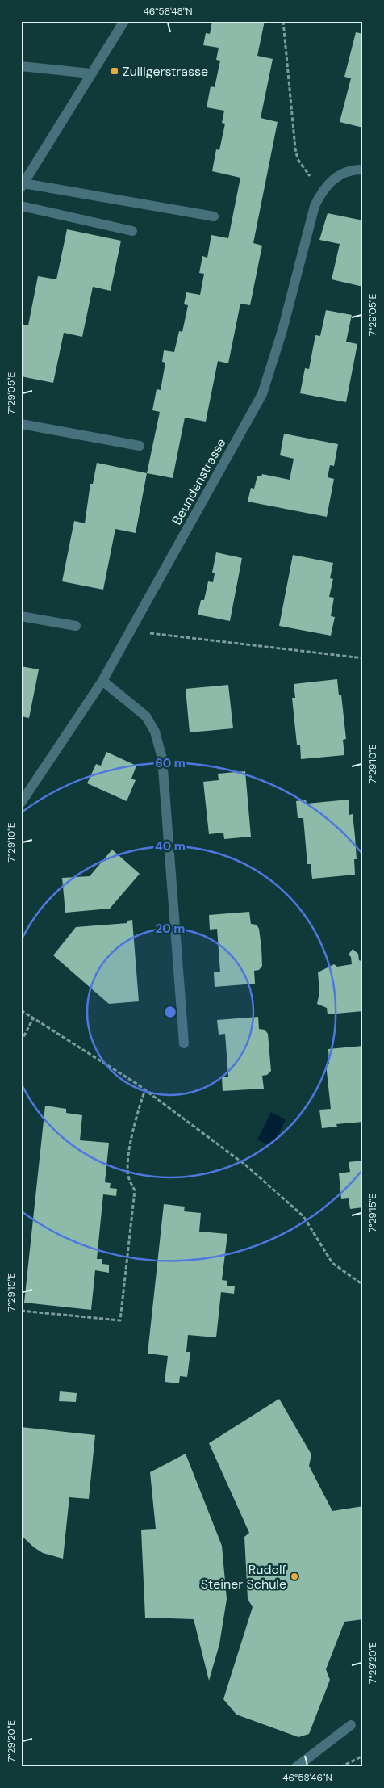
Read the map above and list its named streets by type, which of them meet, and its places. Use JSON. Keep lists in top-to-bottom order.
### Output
{
  "streets": {
    "street": ["Beundenstrasse"]
  },
  "places": {
    "transit": ["Zulligerstrasse"],
    "other": ["Rudolf Steiner Schule"]
  },
  "coordinates": [
    "46°58'48\"N",
    "7°29'05\"E",
    "7°29'10\"E",
    "7°29'15\"E",
    "7°29'20\"E",
    "46°58'46\"N"
  ],
  "rings": ["60 m", "40 m", "20 m"]
}
